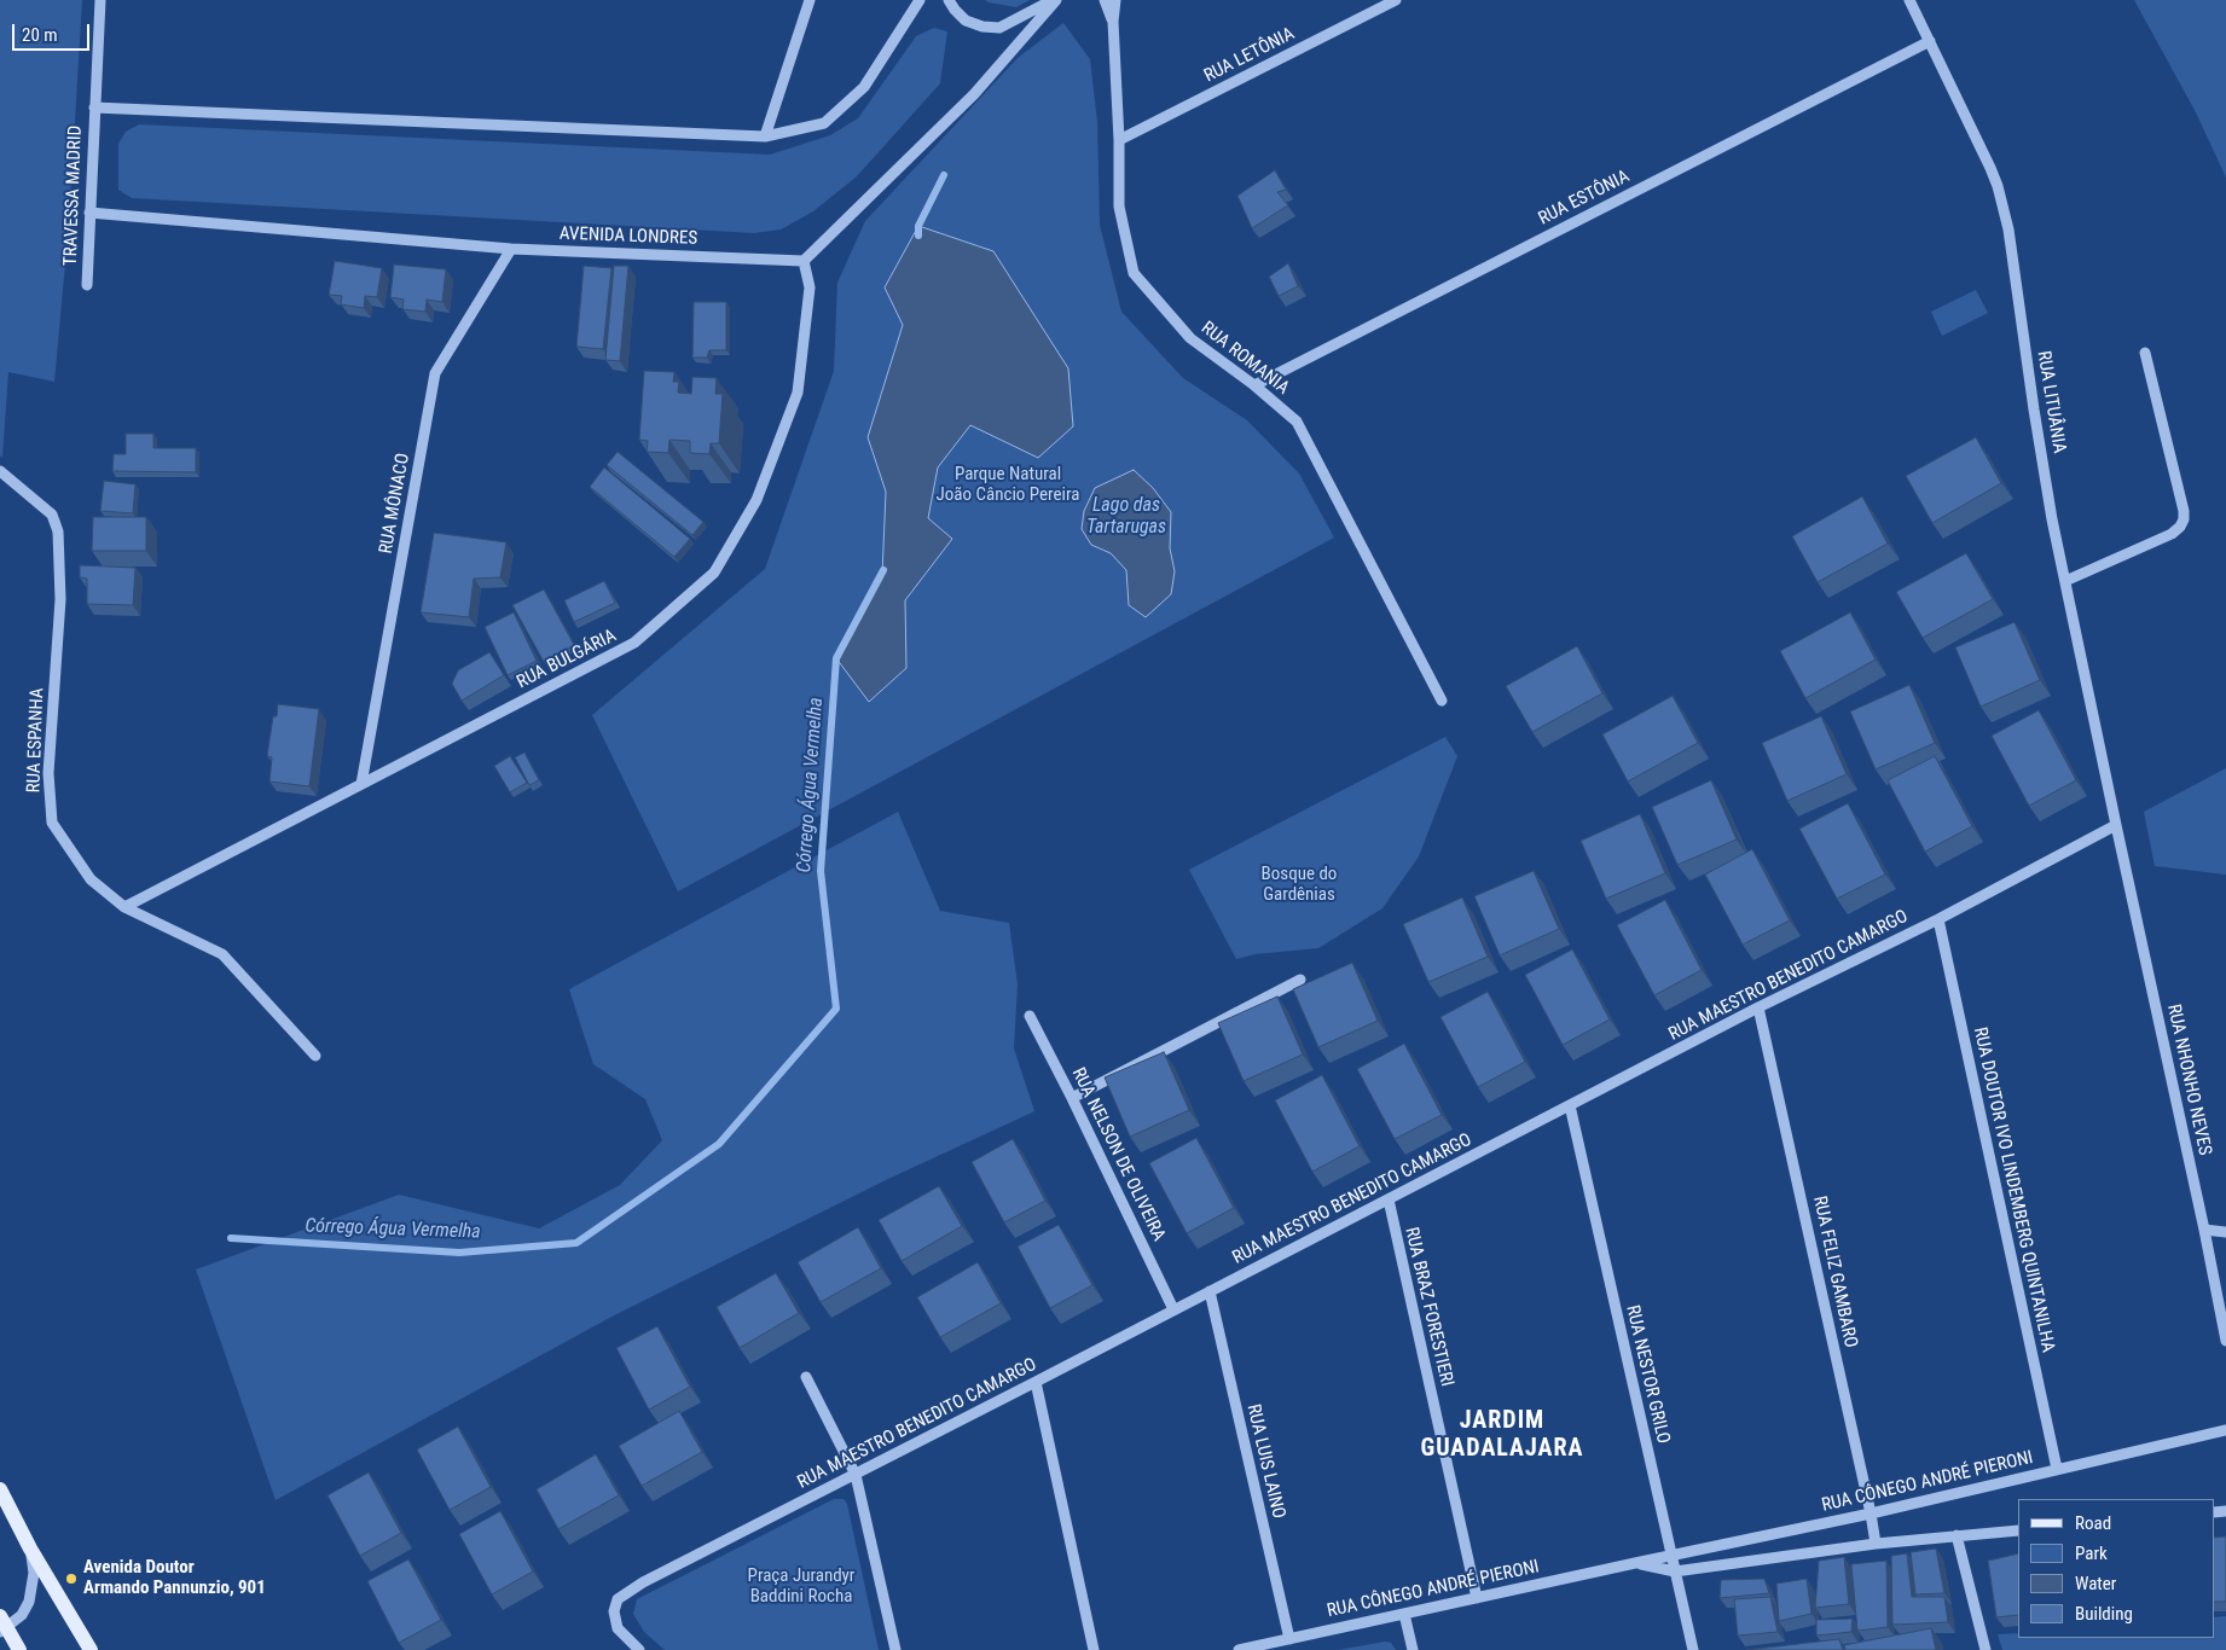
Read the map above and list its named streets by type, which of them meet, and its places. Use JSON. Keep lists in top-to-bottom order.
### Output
{
  "streets": {
    "street": [
      "RUA LETÔNIA",
      "TRAVESSA MADRID",
      "RUA ESTÔNIA",
      "AVENIDA LONDRES",
      "RUA ROMANIA",
      "RUA LITUÂNIA",
      "RUA MÔNACO",
      "RUA BULGÁRIA",
      "RUA ESPANHA",
      "RUA MAESTRO BENEDITO CAMARGO",
      "RUA NHONHO NEVES",
      "RUA NELSON DE OLIVEIRA",
      "RUA DOUTOR IVO LINDEMBERG QUINTANILHA",
      "RUA FELIZ GAMBARO",
      "RUA BRAZ FORESTIERI",
      "RUA NESTOR GRILO",
      "RUA LUIS LAINO",
      "RUA CÔNEGO ANDRÉ PIERONI"
    ]
  },
  "crossings": [
    ["RUA LETÔNIA", "RUA ROMANIA"],
    ["TRAVESSA MADRID", "AVENIDA LONDRES"],
    ["RUA ESTÔNIA", "RUA ROMANIA"],
    ["RUA ESTÔNIA", "RUA LITUÂNIA"],
    ["AVENIDA LONDRES", "RUA MÔNACO"],
    ["AVENIDA LONDRES", "RUA BULGÁRIA"],
    ["RUA LITUÂNIA", "RUA MAESTRO BENEDITO CAMARGO"],
    ["RUA LITUÂNIA", "RUA NHONHO NEVES"],
    ["RUA MÔNACO", "RUA BULGÁRIA"],
    ["RUA BULGÁRIA", "RUA ESPANHA"],
    ["RUA MAESTRO BENEDITO CAMARGO", "RUA NHONHO NEVES"],
    ["RUA MAESTRO BENEDITO CAMARGO", "RUA NELSON DE OLIVEIRA"],
    ["RUA MAESTRO BENEDITO CAMARGO", "RUA DOUTOR IVO LINDEMBERG QUINTANILHA"],
    ["RUA MAESTRO BENEDITO CAMARGO", "RUA FELIZ GAMBARO"],
    ["RUA MAESTRO BENEDITO CAMARGO", "RUA BRAZ FORESTIERI"],
    ["RUA MAESTRO BENEDITO CAMARGO", "RUA NESTOR GRILO"],
    ["RUA MAESTRO BENEDITO CAMARGO", "RUA LUIS LAINO"],
    ["RUA DOUTOR IVO LINDEMBERG QUINTANILHA", "RUA CÔNEGO ANDRÉ PIERONI"],
    ["RUA FELIZ GAMBARO", "RUA CÔNEGO ANDRÉ PIERONI"],
    ["RUA BRAZ FORESTIERI", "RUA CÔNEGO ANDRÉ PIERONI"],
    ["RUA NESTOR GRILO", "RUA CÔNEGO ANDRÉ PIERONI"],
    ["RUA LUIS LAINO", "RUA CÔNEGO ANDRÉ PIERONI"]
  ],
  "districts": ["JARDIM GUADALAJARA"],
  "water": ["Lago das Tartarugas", "Córrego Água Vermelha"],
  "parks": ["Parque Natural João Câncio Pereira", "Bosque do Gardênias", "Praça Jurandyr Baddini Rocha"],
  "places": ["Avenida Doutor Armando Pannunzio, 901"],
  "legend": [
    "Road",
    "Park",
    "Water",
    "Building"
  ],
  "scale_bar": "20 m"
}
